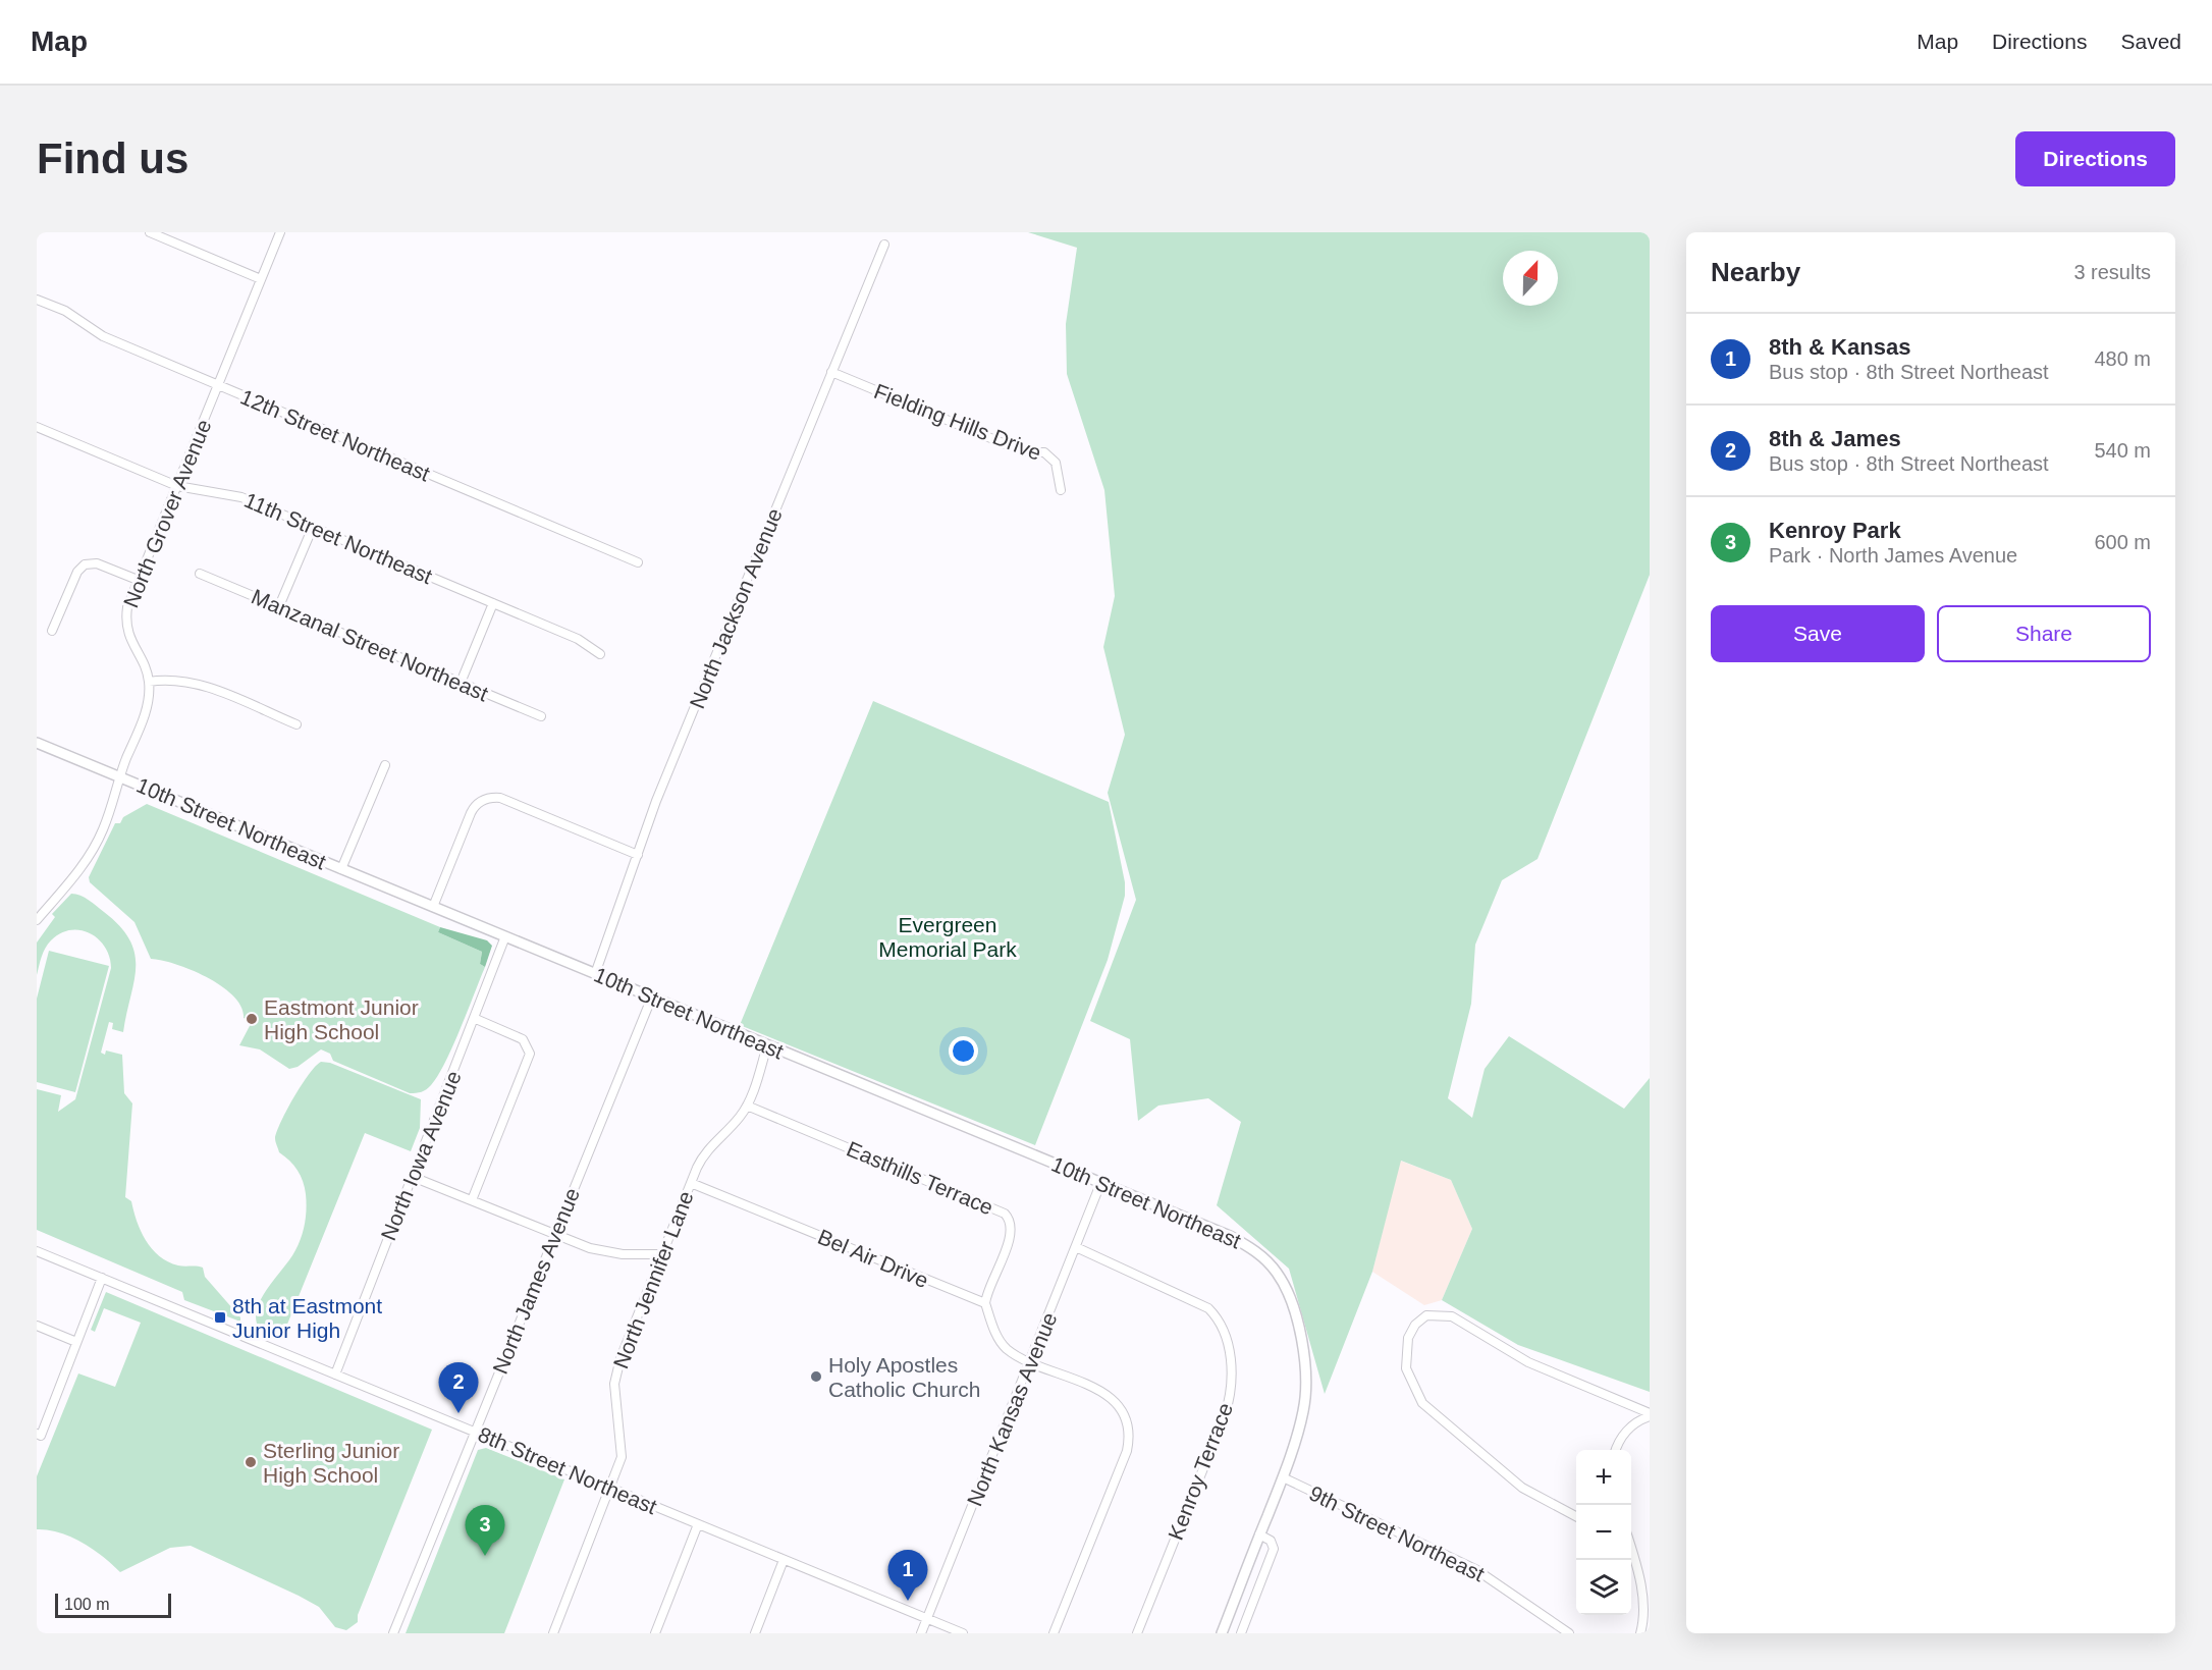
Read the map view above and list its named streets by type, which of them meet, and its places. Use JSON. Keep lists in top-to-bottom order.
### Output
{
  "streets": {
    "main road": ["10th Street Northeast"],
    "street": [
      "Fielding Hills Drive",
      "12th Street Northeast",
      "North Grover Avenue",
      "11th Street Northeast",
      "North Jackson Avenue",
      "Manzanal Street Northeast",
      "North Iowa Avenue",
      "Easthills Terrace",
      "Bel Air Drive",
      "North Jennifer Lane",
      "North James Avenue",
      "North Kansas Avenue",
      "8th Street Northeast",
      "Kenroy Terrace",
      "9th Street Northeast"
    ]
  },
  "crossings": [
    ["Fielding Hills Drive", "North Jackson Avenue"],
    ["12th Street Northeast", "North Grover Avenue"],
    ["North Grover Avenue", "11th Street Northeast"],
    ["North Grover Avenue", "10th Street Northeast"],
    ["North Jackson Avenue", "10th Street Northeast"],
    ["10th Street Northeast", "North Iowa Avenue"],
    ["10th Street Northeast", "North Jennifer Lane"],
    ["10th Street Northeast", "North James Avenue"],
    ["10th Street Northeast", "North Kansas Avenue"],
    ["10th Street Northeast", "9th Street Northeast"],
    ["North Iowa Avenue", "8th Street Northeast"],
    ["Easthills Terrace", "Bel Air Drive"],
    ["Easthills Terrace", "North Jennifer Lane"],
    ["Bel Air Drive", "North Jennifer Lane"],
    ["North Jennifer Lane", "8th Street Northeast"],
    ["North James Avenue", "8th Street Northeast"],
    ["North Kansas Avenue", "8th Street Northeast"],
    ["North Kansas Avenue", "Kenroy Terrace"]
  ],
  "parks": ["Evergreen Memorial Park"],
  "places": {
    "other": ["Eastmont Junior High School", "Holy Apostles Catholic Church", "Sterling Junior High School"],
    "transit": ["8th at Eastmont Junior High"]
  },
  "scale_bar": "100 m",
  "north": "top",
  "page": {
    "header": "Map",
    "nav": ["Map", "Directions", "Saved"],
    "buttons": [
      "Directions",
      ["Save", "Share"]
    ],
    "title": "Find us",
    "heading": ["Nearby", "3 results"],
    "list": [
      {
        "mark": "1",
        "name": "8th & Kansas",
        "note": "Bus stop · 8th Street Northeast",
        "value": "480 m"
      },
      {
        "mark": "2",
        "name": "8th & James",
        "note": "Bus stop · 8th Street Northeast",
        "value": "540 m"
      },
      {
        "mark": "3",
        "name": "Kenroy Park",
        "note": "Park · North James Avenue",
        "value": "600 m"
      }
    ],
    "pins": ["2", "3", "1"],
    "map_buttons": ["+", "−"],
    "scale": "100 m"
  }
}
